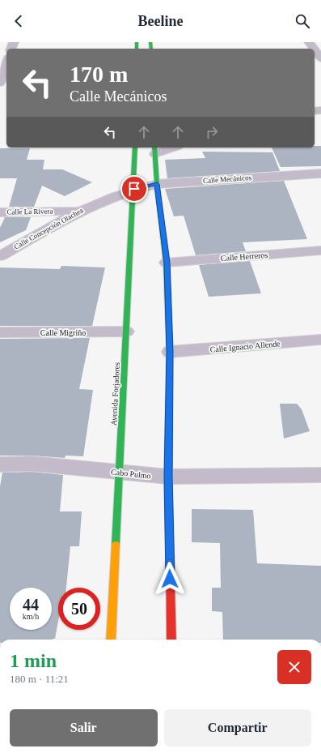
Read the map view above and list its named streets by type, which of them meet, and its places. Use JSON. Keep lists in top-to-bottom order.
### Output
{
  "streets": {
    "main road": ["Avenida Forjadores"],
    "street": [
      "Calle Mecánicos",
      "Calle La Rivera",
      "Calle Concepción Olachea",
      "Calle Herreros",
      "Calle Migriño",
      "Calle Ignacio Allende",
      "Cabo Pulmo"
    ]
  },
  "crossings": [
    ["Calle Mecánicos", "Calle Concepción Olachea"],
    ["Calle Mecánicos", "Avenida Forjadores"],
    ["Calle La Rivera", "Calle Concepción Olachea"],
    ["Calle Concepción Olachea", "Avenida Forjadores"],
    ["Calle Migriño", "Avenida Forjadores"],
    ["Avenida Forjadores", "Cabo Pulmo"]
  ],
  "page": {
    "header": "Beeline",
    "turn": ["170 m", "Calle Mecánicos"],
    "speed": "44 km/h",
    "limit": "50",
    "heading": ["1 min", "180 m · 11:21"],
    "buttons": ["Salir", "Compartir"]
  }
}
